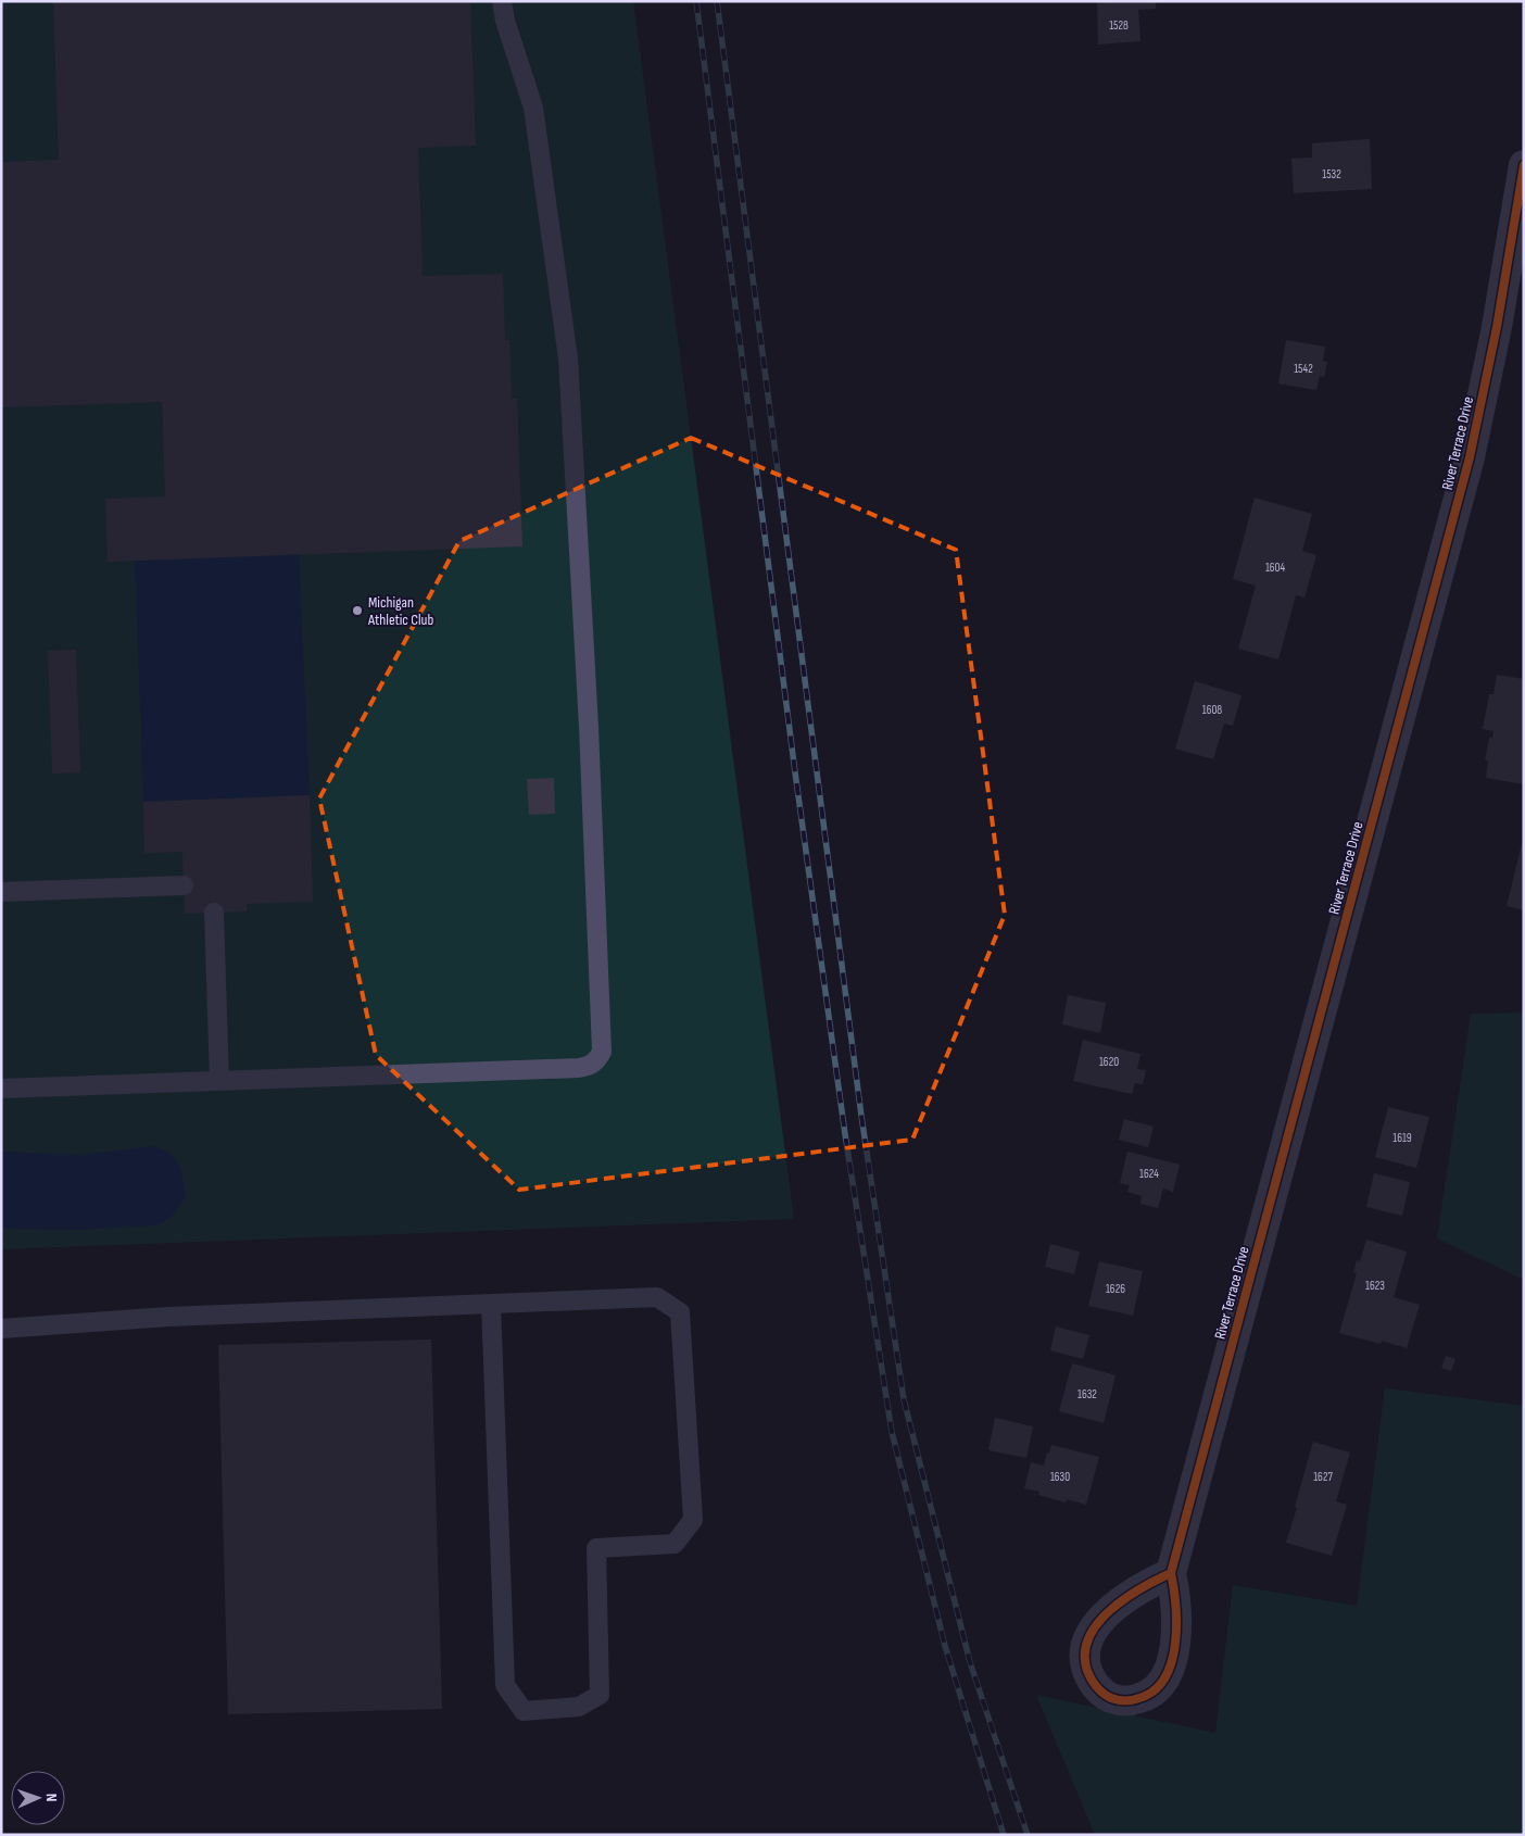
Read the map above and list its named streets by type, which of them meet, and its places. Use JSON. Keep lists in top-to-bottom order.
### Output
{
  "streets": {
    "street": ["River Terrace Drive"]
  },
  "places": ["Michigan Athletic Club"],
  "house_numbers": [
    "1528",
    "1532",
    "1542",
    "1604",
    "1608",
    "1620",
    "1619",
    "1624",
    "1623",
    "1626",
    "1632",
    "1630",
    "1627"
  ],
  "north": "right"
}
